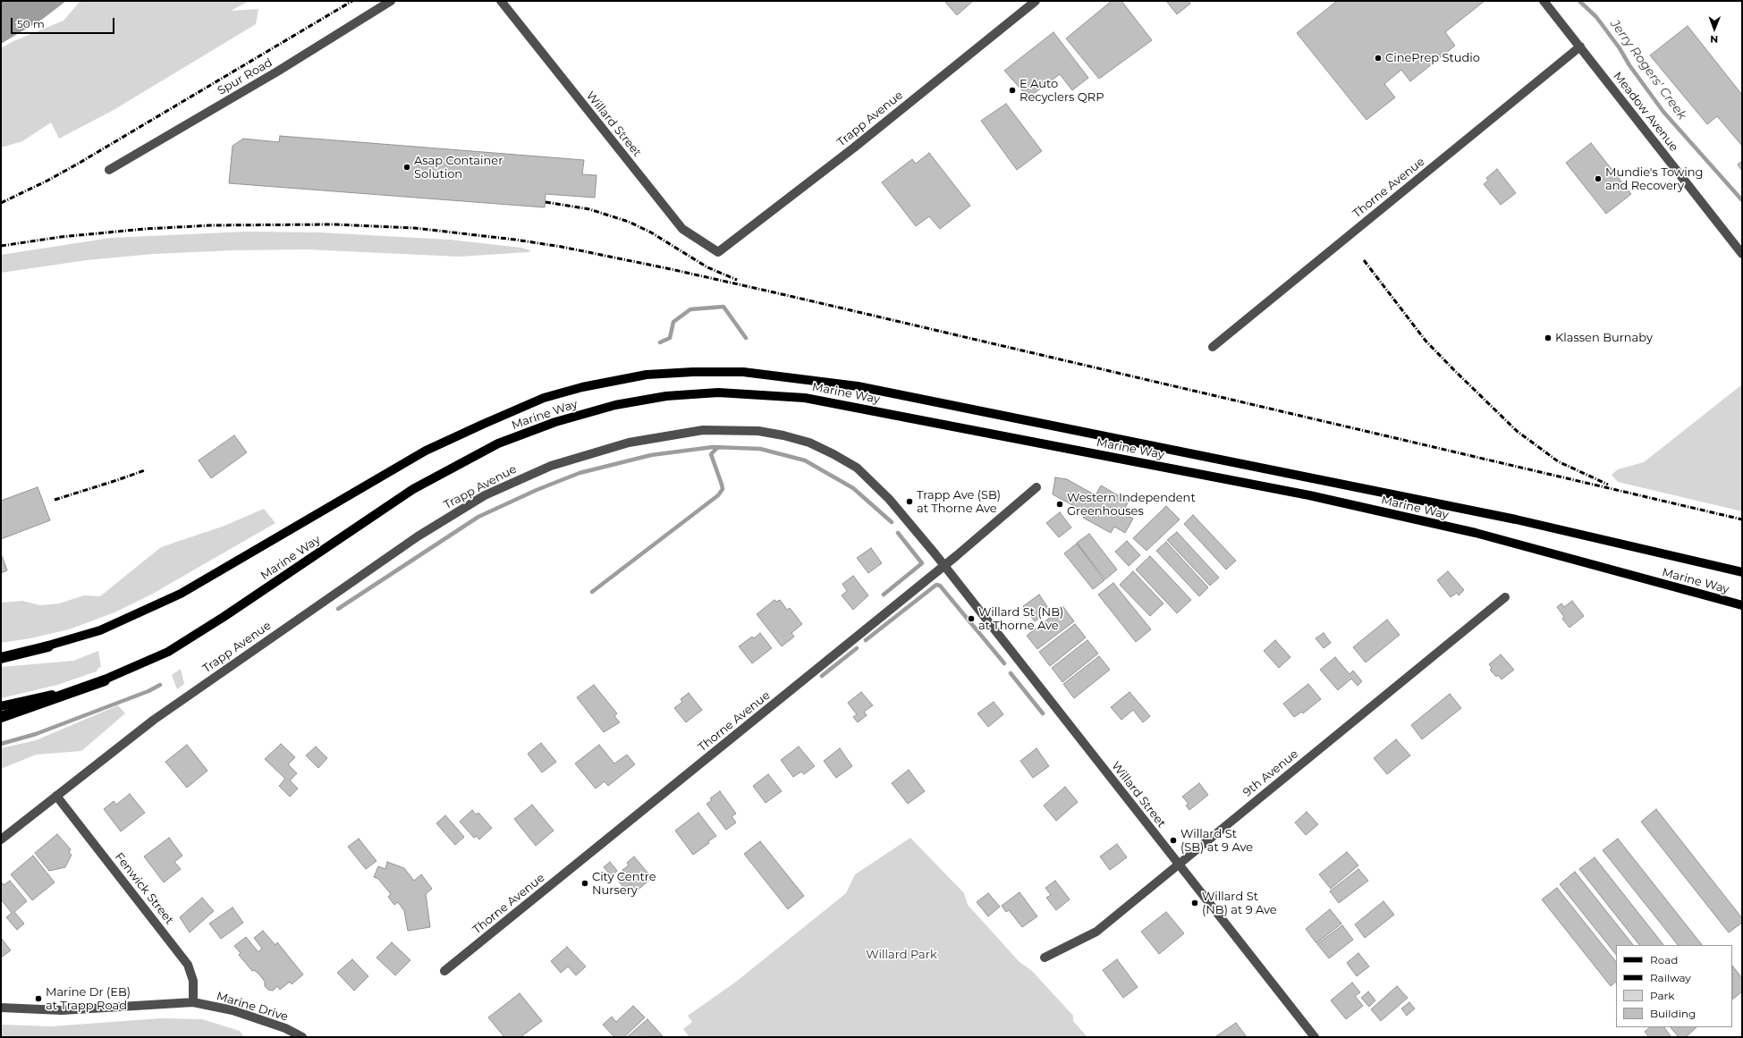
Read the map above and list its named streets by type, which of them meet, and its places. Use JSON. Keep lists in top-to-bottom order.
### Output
{
  "streets": {
    "main road": ["Marine Way"],
    "street": [
      "Spur Road",
      "Meadow Avenue",
      "Trapp Avenue",
      "Willard Street",
      "Thorne Avenue",
      "9th Avenue",
      "Fenwick Street",
      "Marine Drive"
    ]
  },
  "crossings": [
    ["Meadow Avenue", "Thorne Avenue"],
    ["Trapp Avenue", "Willard Street"],
    ["Trapp Avenue", "Thorne Avenue"],
    ["Trapp Avenue", "Fenwick Street"],
    ["Willard Street", "Thorne Avenue"],
    ["Willard Street", "9th Avenue"],
    ["Fenwick Street", "Marine Drive"]
  ],
  "water": ["Jerry Rogers' Creek"],
  "parks": ["Willard Park"],
  "places": [
    "CinePrep Studio",
    "E Auto Recyclers QRP",
    "Asap Container Solution",
    "Mundie's Towing and Recovery",
    "Klassen Burnaby",
    "Trapp Ave (SB) at Thorne Ave",
    "Western Independent Greenhouses",
    "Willard St (NB) at Thorne Ave",
    "Willard St (SB) at 9 Ave",
    "City Centre Nursery",
    "Willard St (NB) at 9 Ave",
    "Marine Dr (EB) at Trapp Road"
  ],
  "legend": [
    "Road",
    "Railway",
    "Park",
    "Building"
  ],
  "scale_bar": "50 m",
  "north": "bottom"
}
